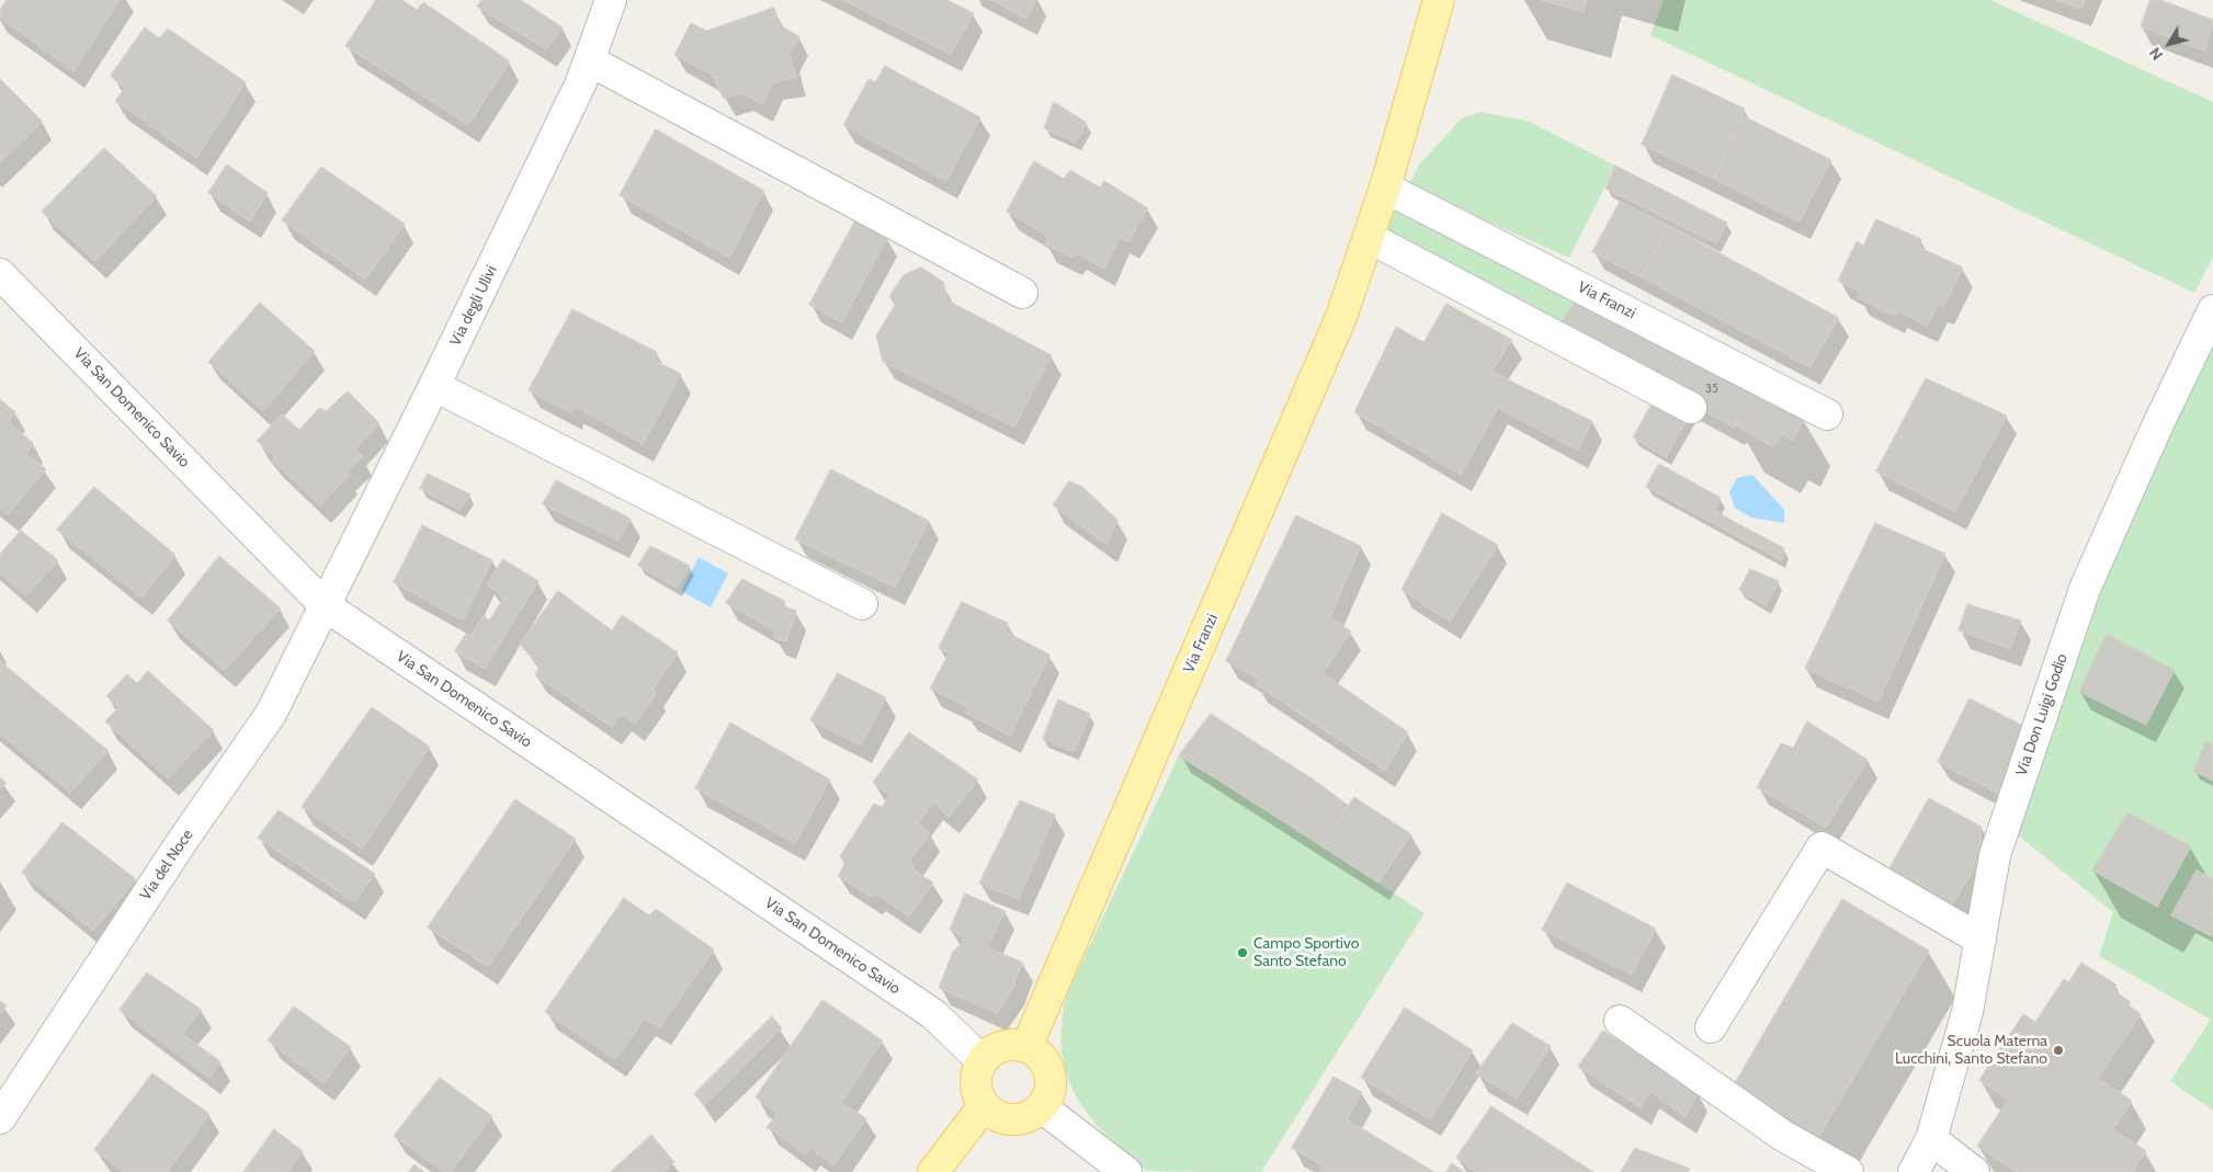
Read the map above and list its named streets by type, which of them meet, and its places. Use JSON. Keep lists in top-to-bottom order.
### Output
{
  "streets": {
    "main road": ["Via Franzi"],
    "street": [
      "Via degli Ulivi",
      "Via San Domenico Savio",
      "Via Don Luigi Godio",
      "Via del Noce"
    ]
  },
  "crossings": [
    ["Via Franzi", "Via San Domenico Savio"],
    ["Via degli Ulivi", "Via San Domenico Savio"],
    ["Via degli Ulivi", "Via del Noce"],
    ["Via San Domenico Savio", "Via del Noce"]
  ],
  "places": ["Campo Sportivo Santo Stefano", "Scuola Materna Lucchini, Santo Stefano"],
  "house_numbers": ["35"],
  "north": "bottom left"
}
